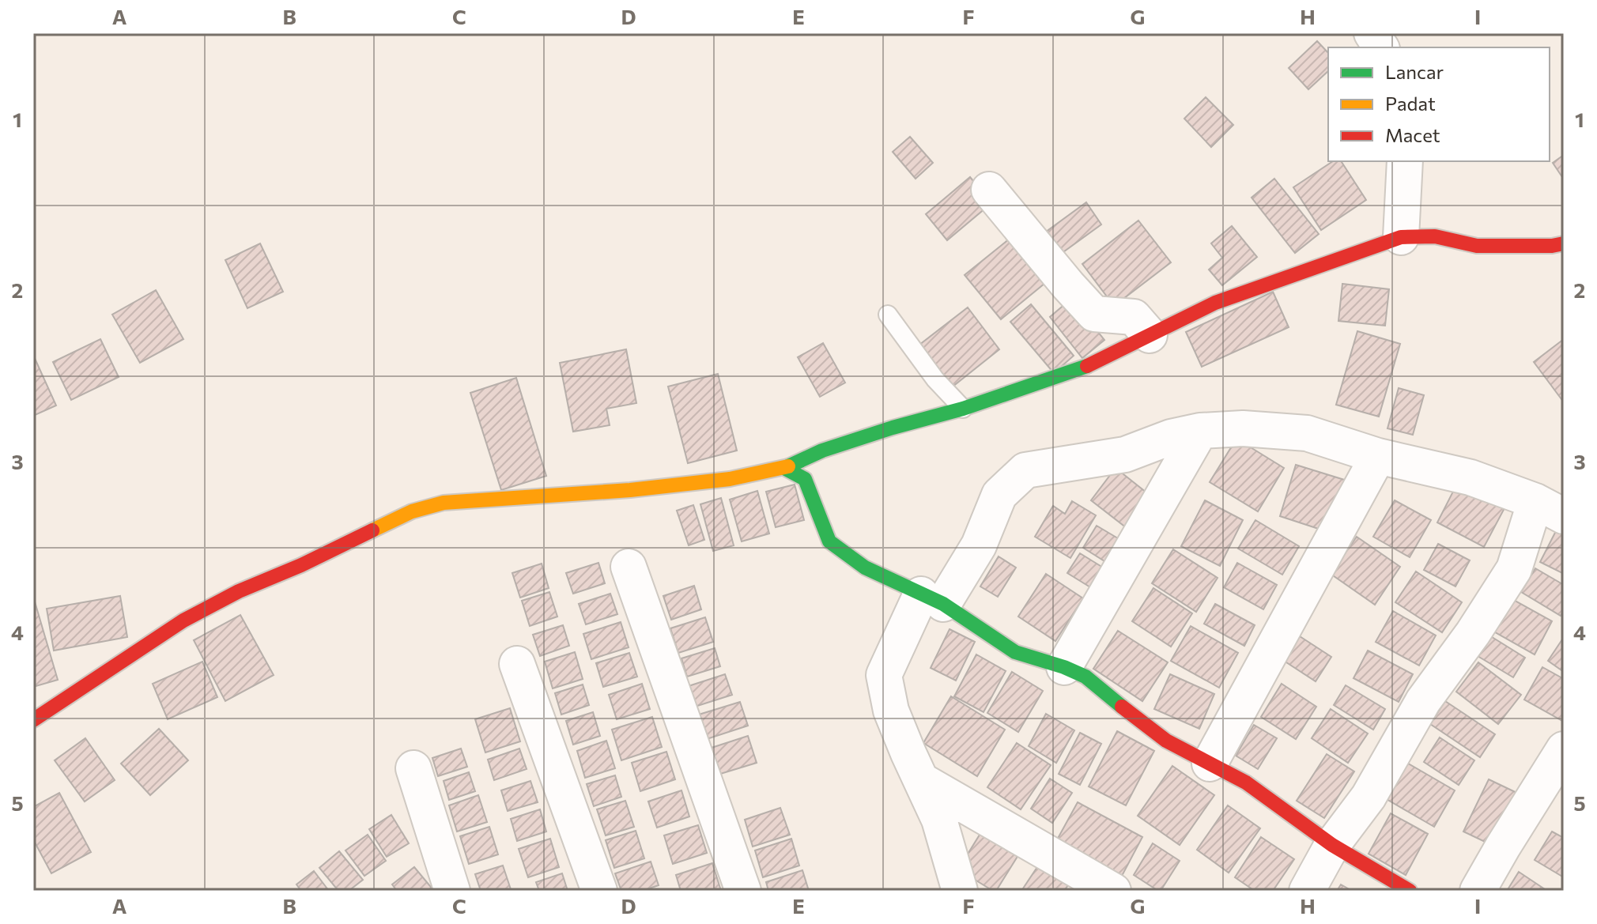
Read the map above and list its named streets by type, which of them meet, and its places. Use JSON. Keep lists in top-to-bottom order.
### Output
{
  "legend": ["Lancar", "Padat", "Macet"],
  "grid": {
    "columns": [
      "A",
      "B",
      "C",
      "D",
      "E",
      "F",
      "G",
      "H",
      "I"
    ],
    "rows": [
      "1",
      "2",
      "3",
      "4",
      "5"
    ]
  }
}
